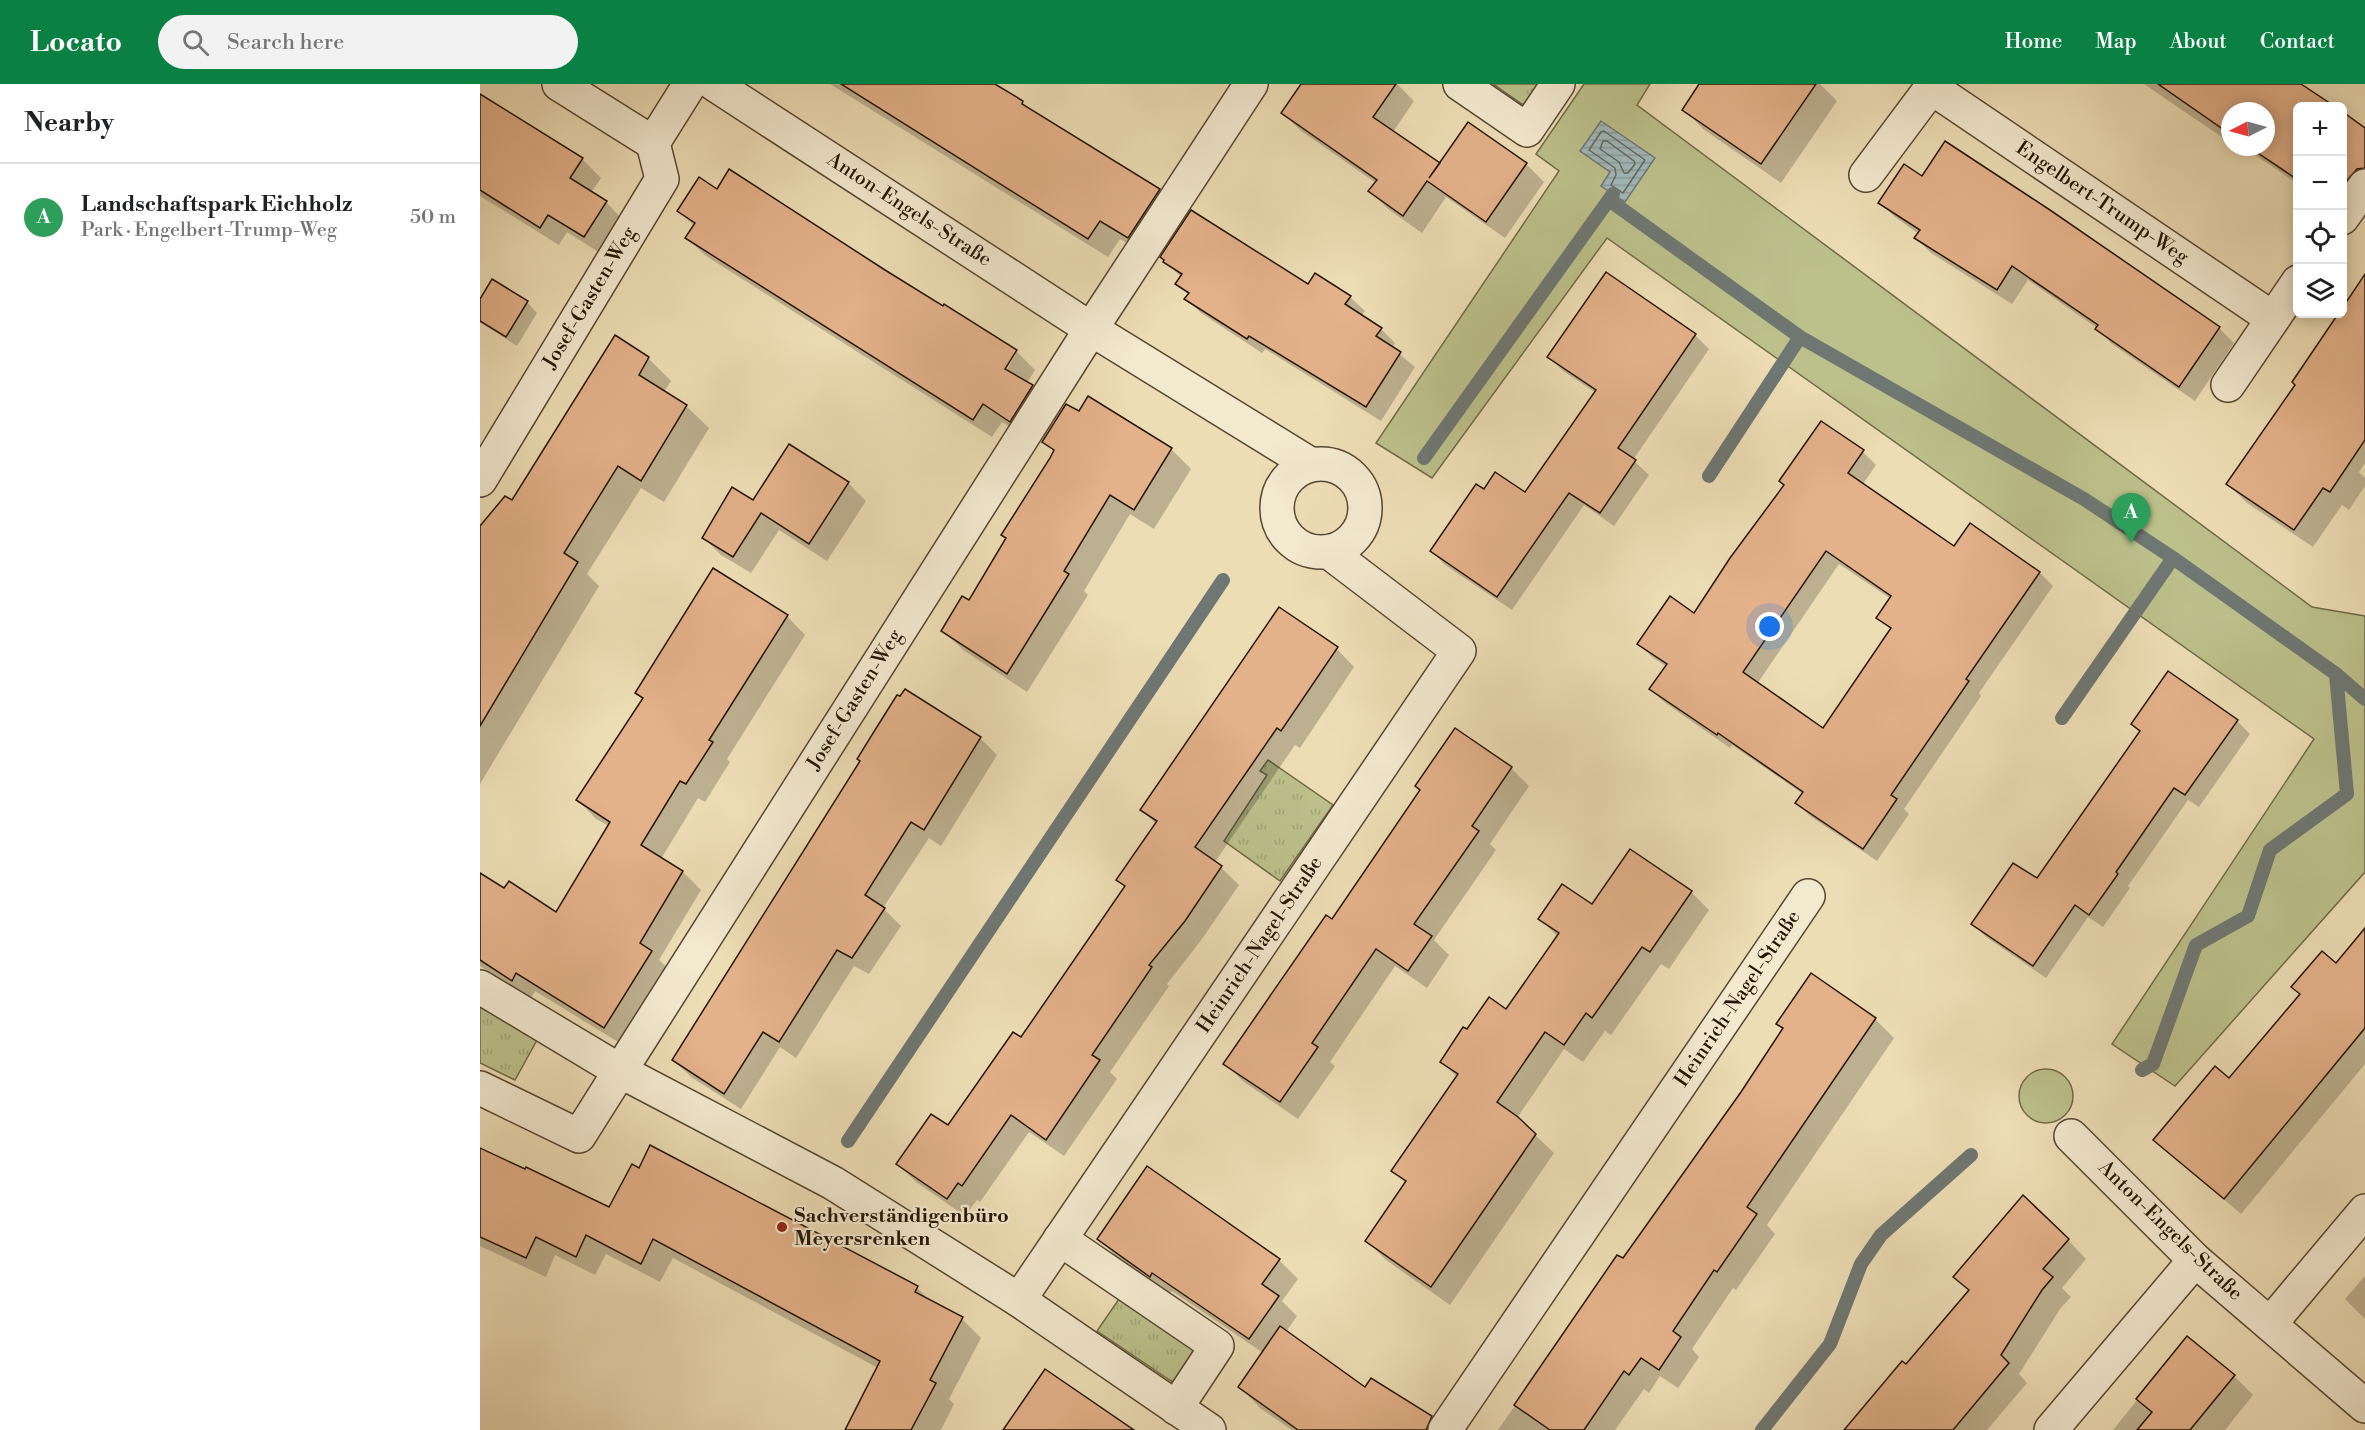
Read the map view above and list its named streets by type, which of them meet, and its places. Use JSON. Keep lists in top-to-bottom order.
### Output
{
  "streets": {
    "street": [
      "Engelbert-Trump-Weg",
      "Anton-Engels-Straße",
      "Josef-Gasten-Weg",
      "Heinrich-Nagel-Straße"
    ]
  },
  "crossings": [
    ["Anton-Engels-Straße", "Josef-Gasten-Weg"],
    ["Anton-Engels-Straße", "Heinrich-Nagel-Straße"]
  ],
  "places": ["Sachverständigenbüro Meyersrenken"],
  "north": "left",
  "page": {
    "header": "Locato",
    "search": "Search here",
    "nav": [
      "Home",
      "Map",
      "About",
      "Contact"
    ],
    "heading": "Nearby",
    "map_buttons": ["+", "−"],
    "list": [
      {
        "mark": "A",
        "name": "Landschaftspark Eichholz",
        "note": "Park · Engelbert-Trump-Weg",
        "value": "50 m"
      }
    ],
    "pins": "A"
  }
}
